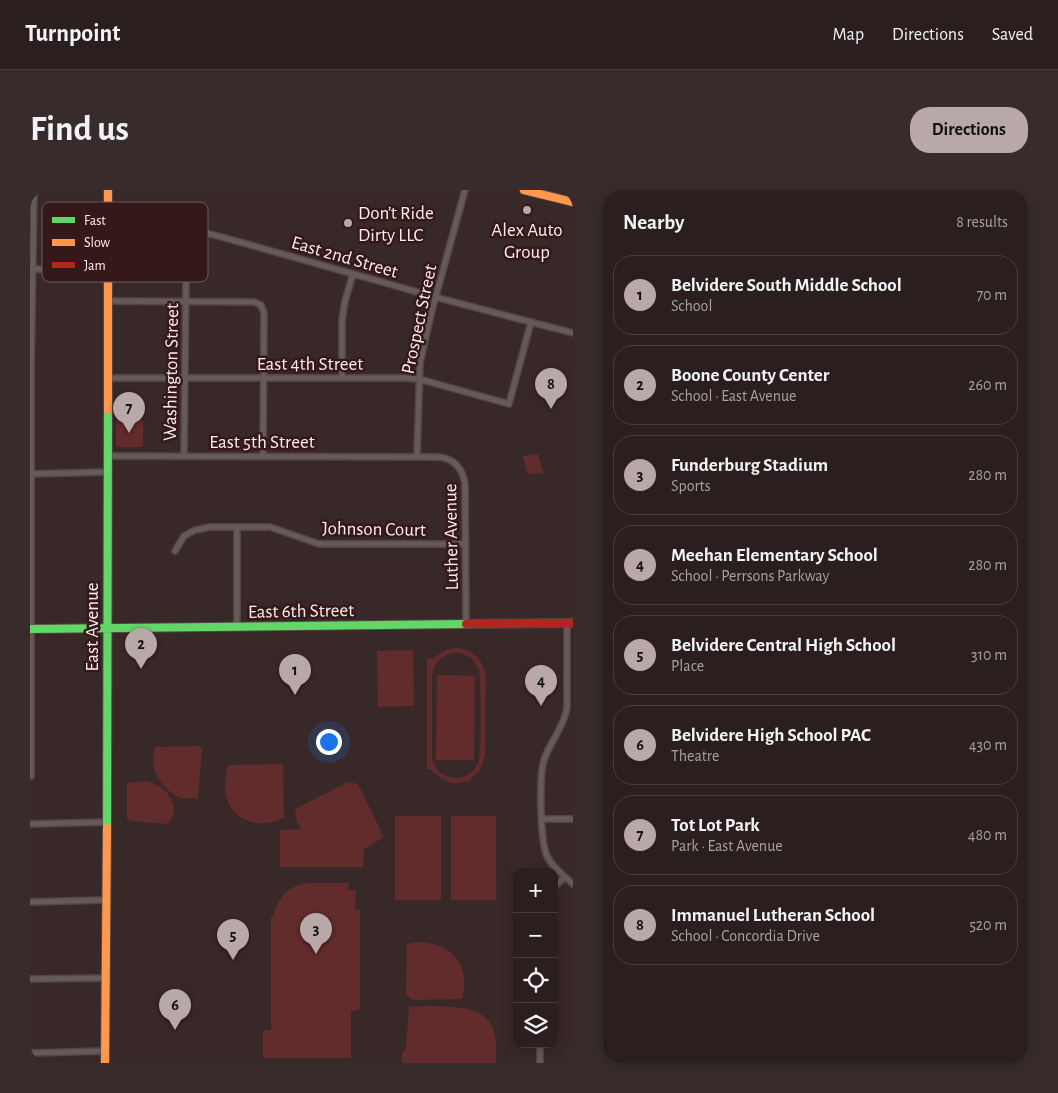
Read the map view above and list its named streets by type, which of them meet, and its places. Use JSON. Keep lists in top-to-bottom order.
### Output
{
  "streets": {
    "street": [
      "East 2nd Street",
      "Prospect Street",
      "East 4th Street",
      "Washington Street",
      "East 5th Street",
      "Johnson Court",
      "Luther Avenue",
      "East 6th Street",
      "East Avenue"
    ]
  },
  "crossings": [
    ["East 2nd Street", "Prospect Street"],
    ["East 2nd Street", "East 4th Street"],
    ["Prospect Street", "East 4th Street"],
    ["Prospect Street", "East 5th Street"],
    ["Prospect Street", "Luther Avenue"],
    ["East 4th Street", "Washington Street"],
    ["East 4th Street", "East Avenue"],
    ["Washington Street", "East 5th Street"],
    ["East 5th Street", "Luther Avenue"],
    ["East 5th Street", "East Avenue"],
    ["Johnson Court", "Luther Avenue"],
    ["Luther Avenue", "East 6th Street"],
    ["East 6th Street", "East Avenue"]
  ],
  "places": ["Alex Auto Group", "Don’t Ride Dirty LLC"],
  "legend": ["Fast", "Slow", "Jam"],
  "page": {
    "header": "Turnpoint",
    "nav": ["Map", "Directions", "Saved"],
    "buttons": "Directions",
    "title": "Find us",
    "heading": ["Nearby", "8 results"],
    "list": [
      {
        "mark": "1",
        "name": "Belvidere South Middle School",
        "note": "School",
        "value": "70 m"
      },
      {
        "mark": "2",
        "name": "Boone County Center",
        "note": "School · East Avenue",
        "value": "260 m"
      },
      {
        "mark": "3",
        "name": "Funderburg Stadium",
        "note": "Sports",
        "value": "280 m"
      },
      {
        "mark": "4",
        "name": "Meehan Elementary School",
        "note": "School · Perrsons Parkway",
        "value": "280 m"
      },
      {
        "mark": "5",
        "name": "Belvidere Central High School",
        "note": "Place",
        "value": "310 m"
      },
      {
        "mark": "6",
        "name": "Belvidere High School PAC",
        "note": "Theatre",
        "value": "430 m"
      },
      {
        "mark": "7",
        "name": "Tot Lot Park",
        "note": "Park · East Avenue",
        "value": "480 m"
      },
      {
        "mark": "8",
        "name": "Immanuel Lutheran School",
        "note": "School · Concordia Drive",
        "value": "520 m"
      }
    ],
    "pins": [
      "8",
      "7",
      "2",
      "1",
      "4",
      "3",
      "5",
      "6"
    ],
    "map_buttons": ["+", "−"]
  }
}
